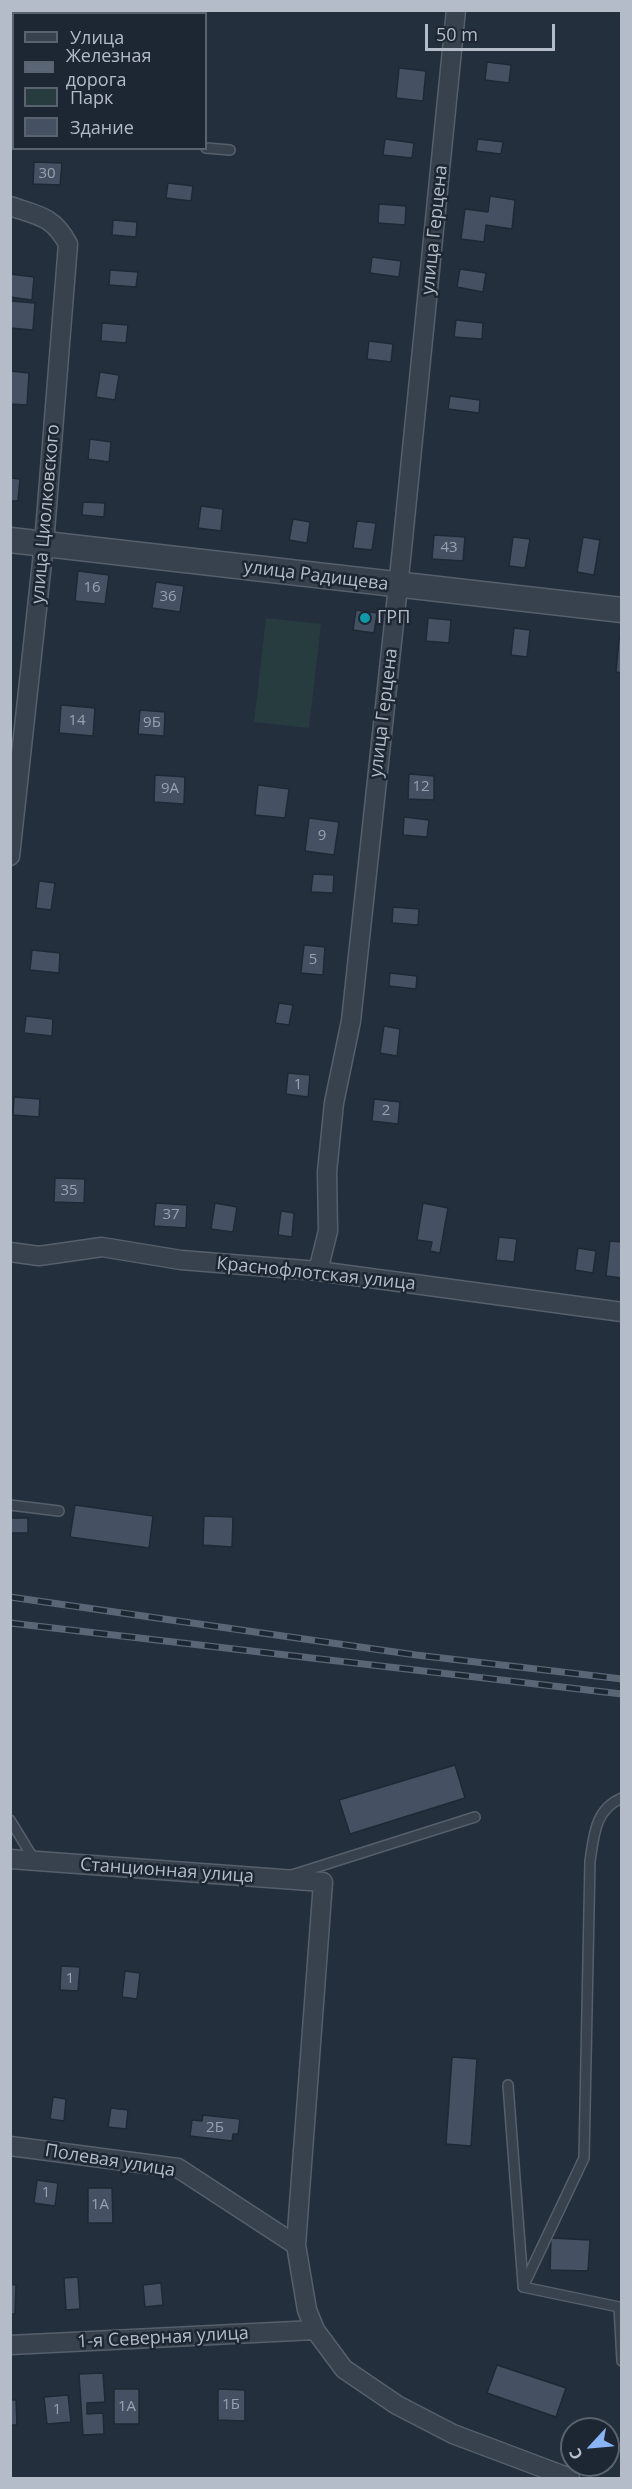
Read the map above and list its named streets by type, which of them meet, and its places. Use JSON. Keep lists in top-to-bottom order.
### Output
{
  "streets": {
    "street": [
      "улица Герцена",
      "улица Циолковского",
      "улица Радищева",
      "Краснофлотская улица",
      "Станционная улица",
      "Полевая улица",
      "1-я Северная улица"
    ]
  },
  "crossings": [
    ["улица Герцена", "улица Радищева"],
    ["улица Герцена", "Краснофлотская улица"],
    ["улица Циолковского", "улица Радищева"],
    ["Станционная улица", "Полевая улица"]
  ],
  "places": ["ГРП"],
  "house_numbers": [
    "30",
    "43",
    "16",
    "36",
    "14",
    "9Б",
    "12",
    "9А",
    "9",
    "5",
    "1",
    "2",
    "35",
    "37",
    "1",
    "2Б",
    "1",
    "1А",
    "1Б",
    "1А",
    "1"
  ],
  "legend": [
    "Улица",
    "Железная дорога",
    "Парк",
    "Здание"
  ],
  "scale_bar": "50 m",
  "north": "bottom left"
}
